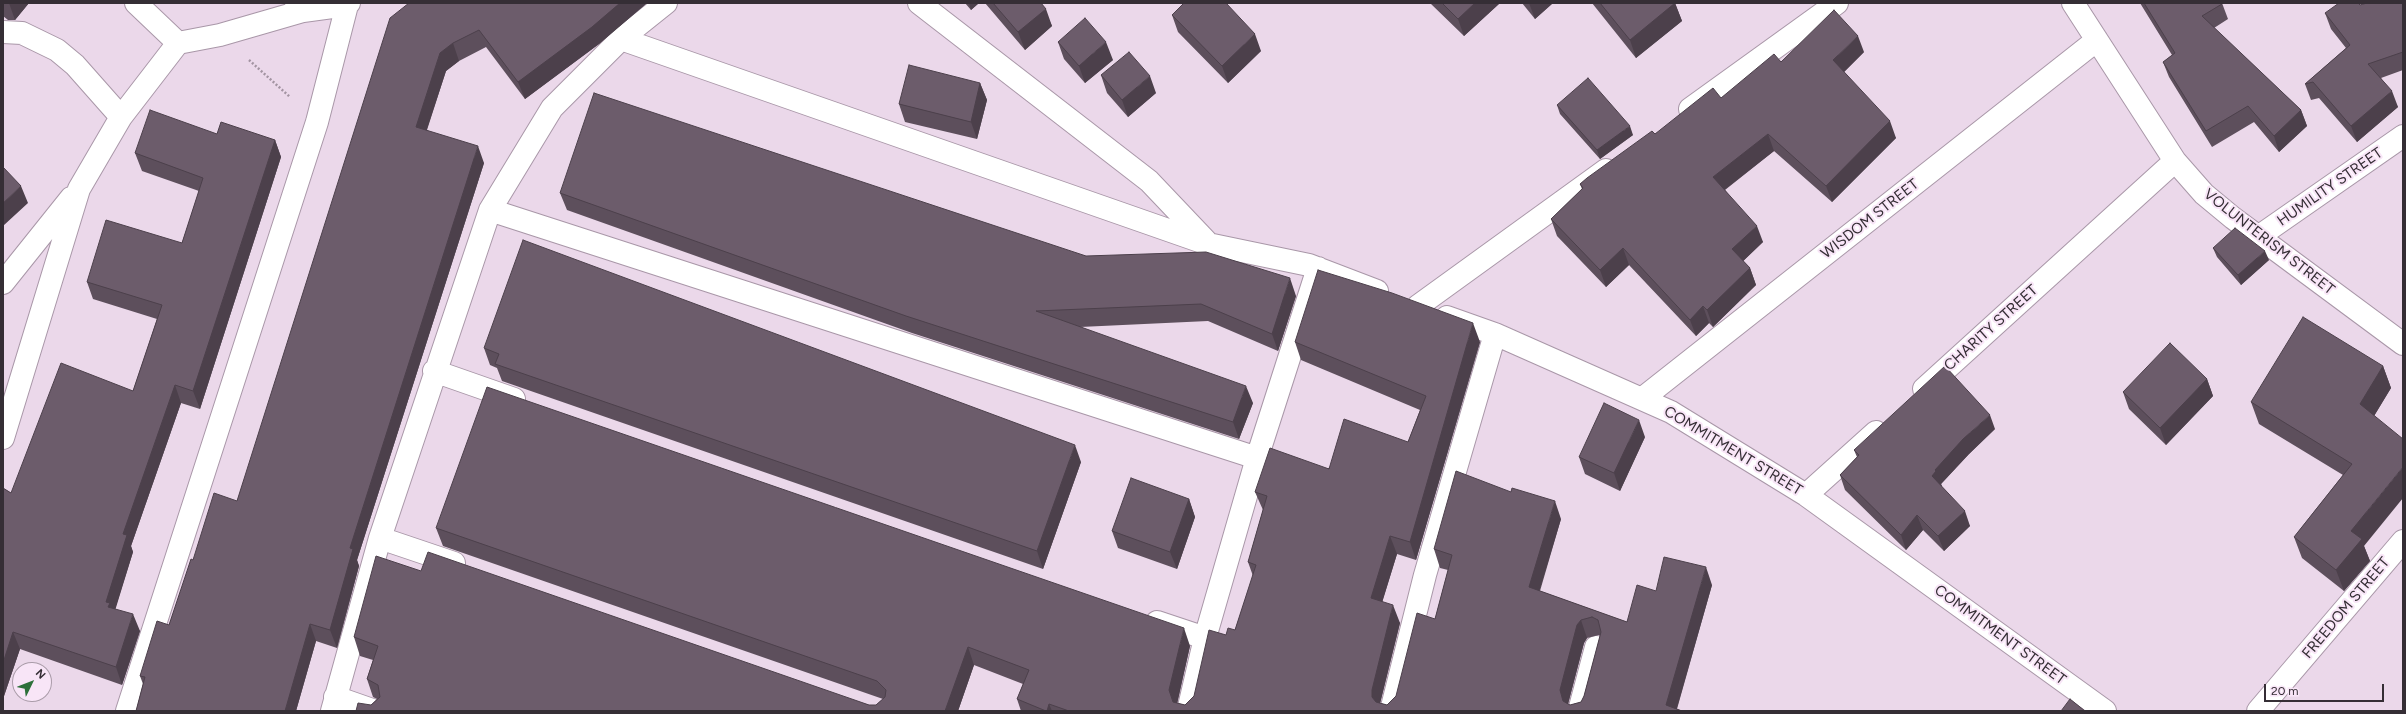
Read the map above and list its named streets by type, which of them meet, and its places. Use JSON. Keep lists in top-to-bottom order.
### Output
{
  "streets": {
    "street": [
      "HUMILITY STREET",
      "WISDOM STREET",
      "VOLUNTERISM STREET",
      "CHARITY STREET",
      "COMMITMENT STREET",
      "FREEDOM STREET"
    ]
  },
  "crossings": [
    ["HUMILITY STREET", "VOLUNTERISM STREET"],
    ["WISDOM STREET", "VOLUNTERISM STREET"],
    ["WISDOM STREET", "COMMITMENT STREET"],
    ["VOLUNTERISM STREET", "CHARITY STREET"]
  ],
  "scale_bar": "20 m",
  "north": "top right"
}
